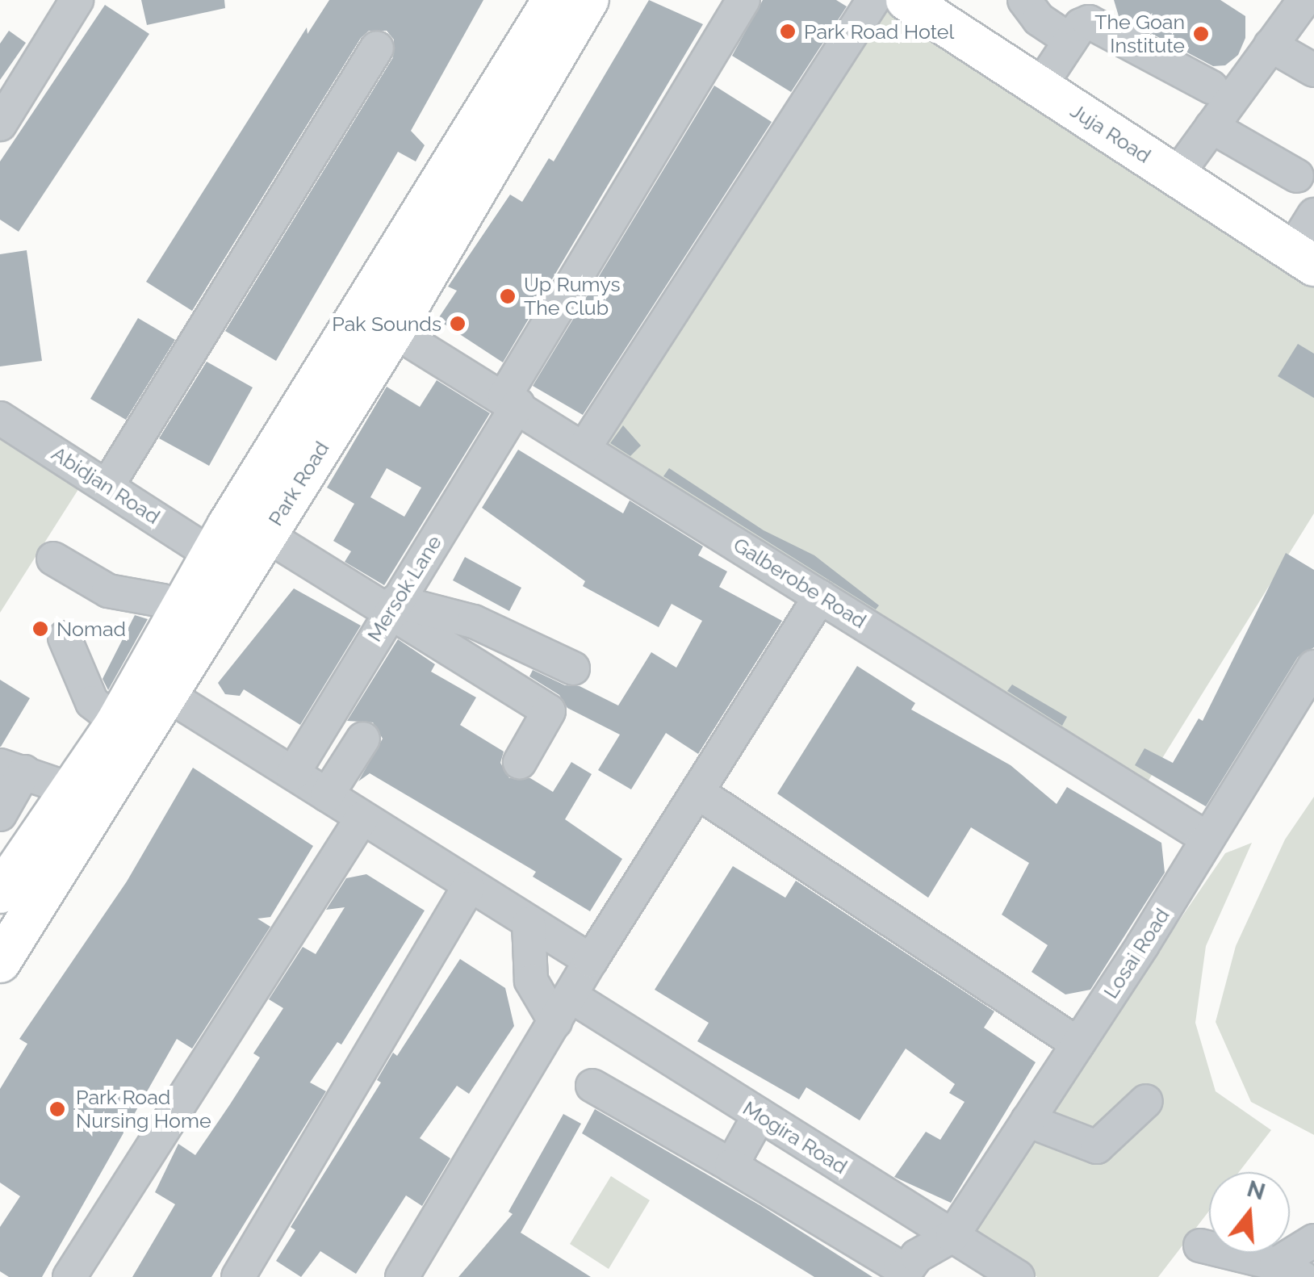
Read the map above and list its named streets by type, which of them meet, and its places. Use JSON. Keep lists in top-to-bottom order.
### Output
{
  "streets": {
    "main road": ["Juja Road", "Park Road"],
    "street": [
      "Abidjan Road",
      "Galberobe Road",
      "Mersok Lane",
      "Losai Road",
      "Mogira Road"
    ]
  },
  "crossings": [
    ["Park Road", "Abidjan Road"],
    ["Park Road", "Galberobe Road"],
    ["Galberobe Road", "Mersok Lane"],
    ["Galberobe Road", "Losai Road"],
    ["Losai Road", "Mogira Road"]
  ],
  "places": [
    "Park Road Hotel",
    "The Goan Institute",
    "Up Rumys The Club",
    "Pak Sounds",
    "Nomad",
    "Park Road Nursing Home"
  ],
  "north": "top"
}
